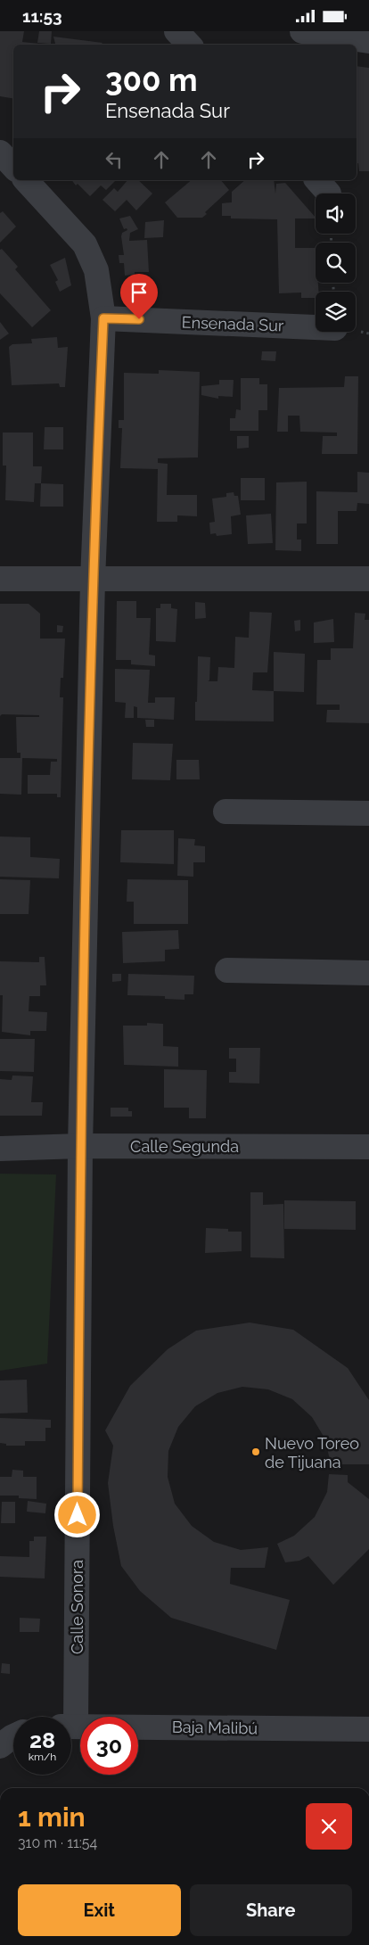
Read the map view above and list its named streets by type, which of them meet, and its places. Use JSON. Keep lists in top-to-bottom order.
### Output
{
  "streets": {
    "street": [
      "Ensenada Sur",
      "Calle Segunda",
      "Calle Sonora",
      "Baja Malibú"
    ]
  },
  "crossings": [
    ["Ensenada Sur", "Calle Sonora"],
    ["Calle Segunda", "Calle Sonora"]
  ],
  "places": ["Nuevo Toreo de Tijuana"],
  "page": {
    "status": "11:53",
    "turn": ["300 m", "Ensenada Sur"],
    "speed": "28 km/h",
    "limit": "30",
    "heading": ["1 min", "310 m · 11:54"],
    "buttons": ["Exit", "Share"]
  }
}
